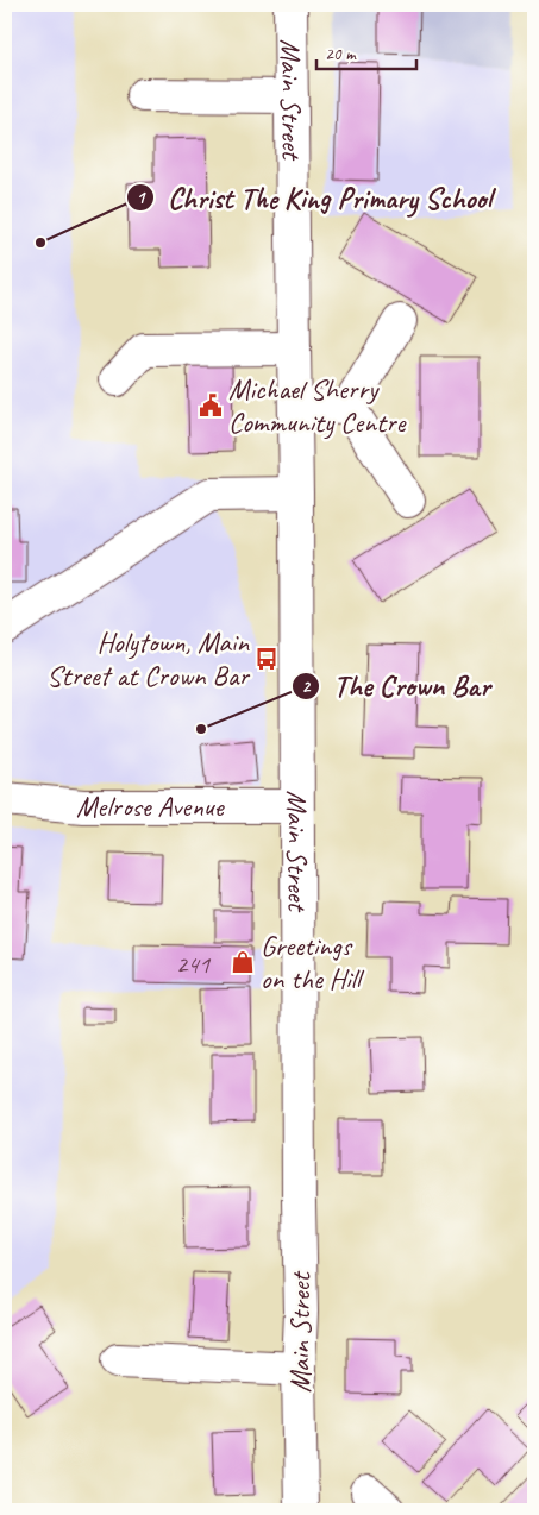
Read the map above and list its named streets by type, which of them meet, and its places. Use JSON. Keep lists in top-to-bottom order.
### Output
{
  "streets": {
    "main road": ["Main Street", "Melrose Avenue"]
  },
  "crossings": [
    ["Main Street", "Melrose Avenue"]
  ],
  "places": {
    "other": ["Christ The King Primary School", "The Crown Bar"],
    "public building": ["Michael Sherry Community Centre"],
    "bus stop": ["Holytown, Main Street at Crown Bar"],
    "shop": ["Greetings on the Hill"]
  },
  "house_numbers": ["241"],
  "scale_bar": "20 m"
}
